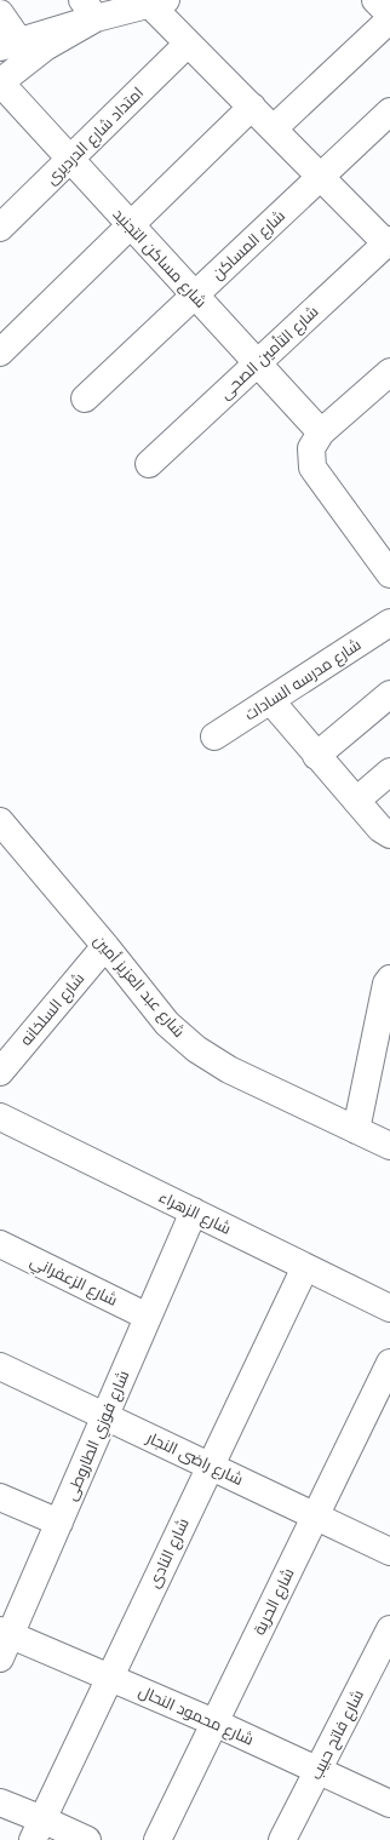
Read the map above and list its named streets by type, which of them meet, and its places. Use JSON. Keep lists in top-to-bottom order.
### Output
{
  "streets": {
    "street": [
      "امتداد شارع الدرديرى",
      "شارع المساكن",
      "شارع مساكن التجنيد",
      "شارع التأمين الصحى",
      "شارع مدرسه السادات",
      "شارع عبد العزيز أمين",
      "شارع السلخانه",
      "شارع الزهراء",
      "شارع الزعفراني",
      "شارع فوزي الطاروطى",
      "شارع راضى النجار",
      "شارع النادى",
      "شارع الحرية",
      "شارع محمود النحال",
      "شارع فاتح حبيب"
    ]
  },
  "crossings": [
    ["امتداد شارع الدرديرى", "شارع مساكن التجنيد"],
    ["شارع المساكن", "شارع مساكن التجنيد"],
    ["شارع مساكن التجنيد", "شارع التأمين الصحى"],
    ["شارع عبد العزيز أمين", "شارع السلخانه"],
    ["شارع الزهراء", "شارع فوزي الطاروطى"],
    ["شارع الزهراء", "شارع النادى"],
    ["شارع الزعفراني", "شارع فوزي الطاروطى"],
    ["شارع فوزي الطاروطى", "شارع راضى النجار"],
    ["شارع فوزي الطاروطى", "شارع محمود النحال"],
    ["شارع راضى النجار", "شارع النادى"],
    ["شارع راضى النجار", "شارع الحرية"],
    ["شارع النادى", "شارع محمود النحال"],
    ["شارع الحرية", "شارع محمود النحال"],
    ["شارع محمود النحال", "شارع فاتح حبيب"]
  ]
}
